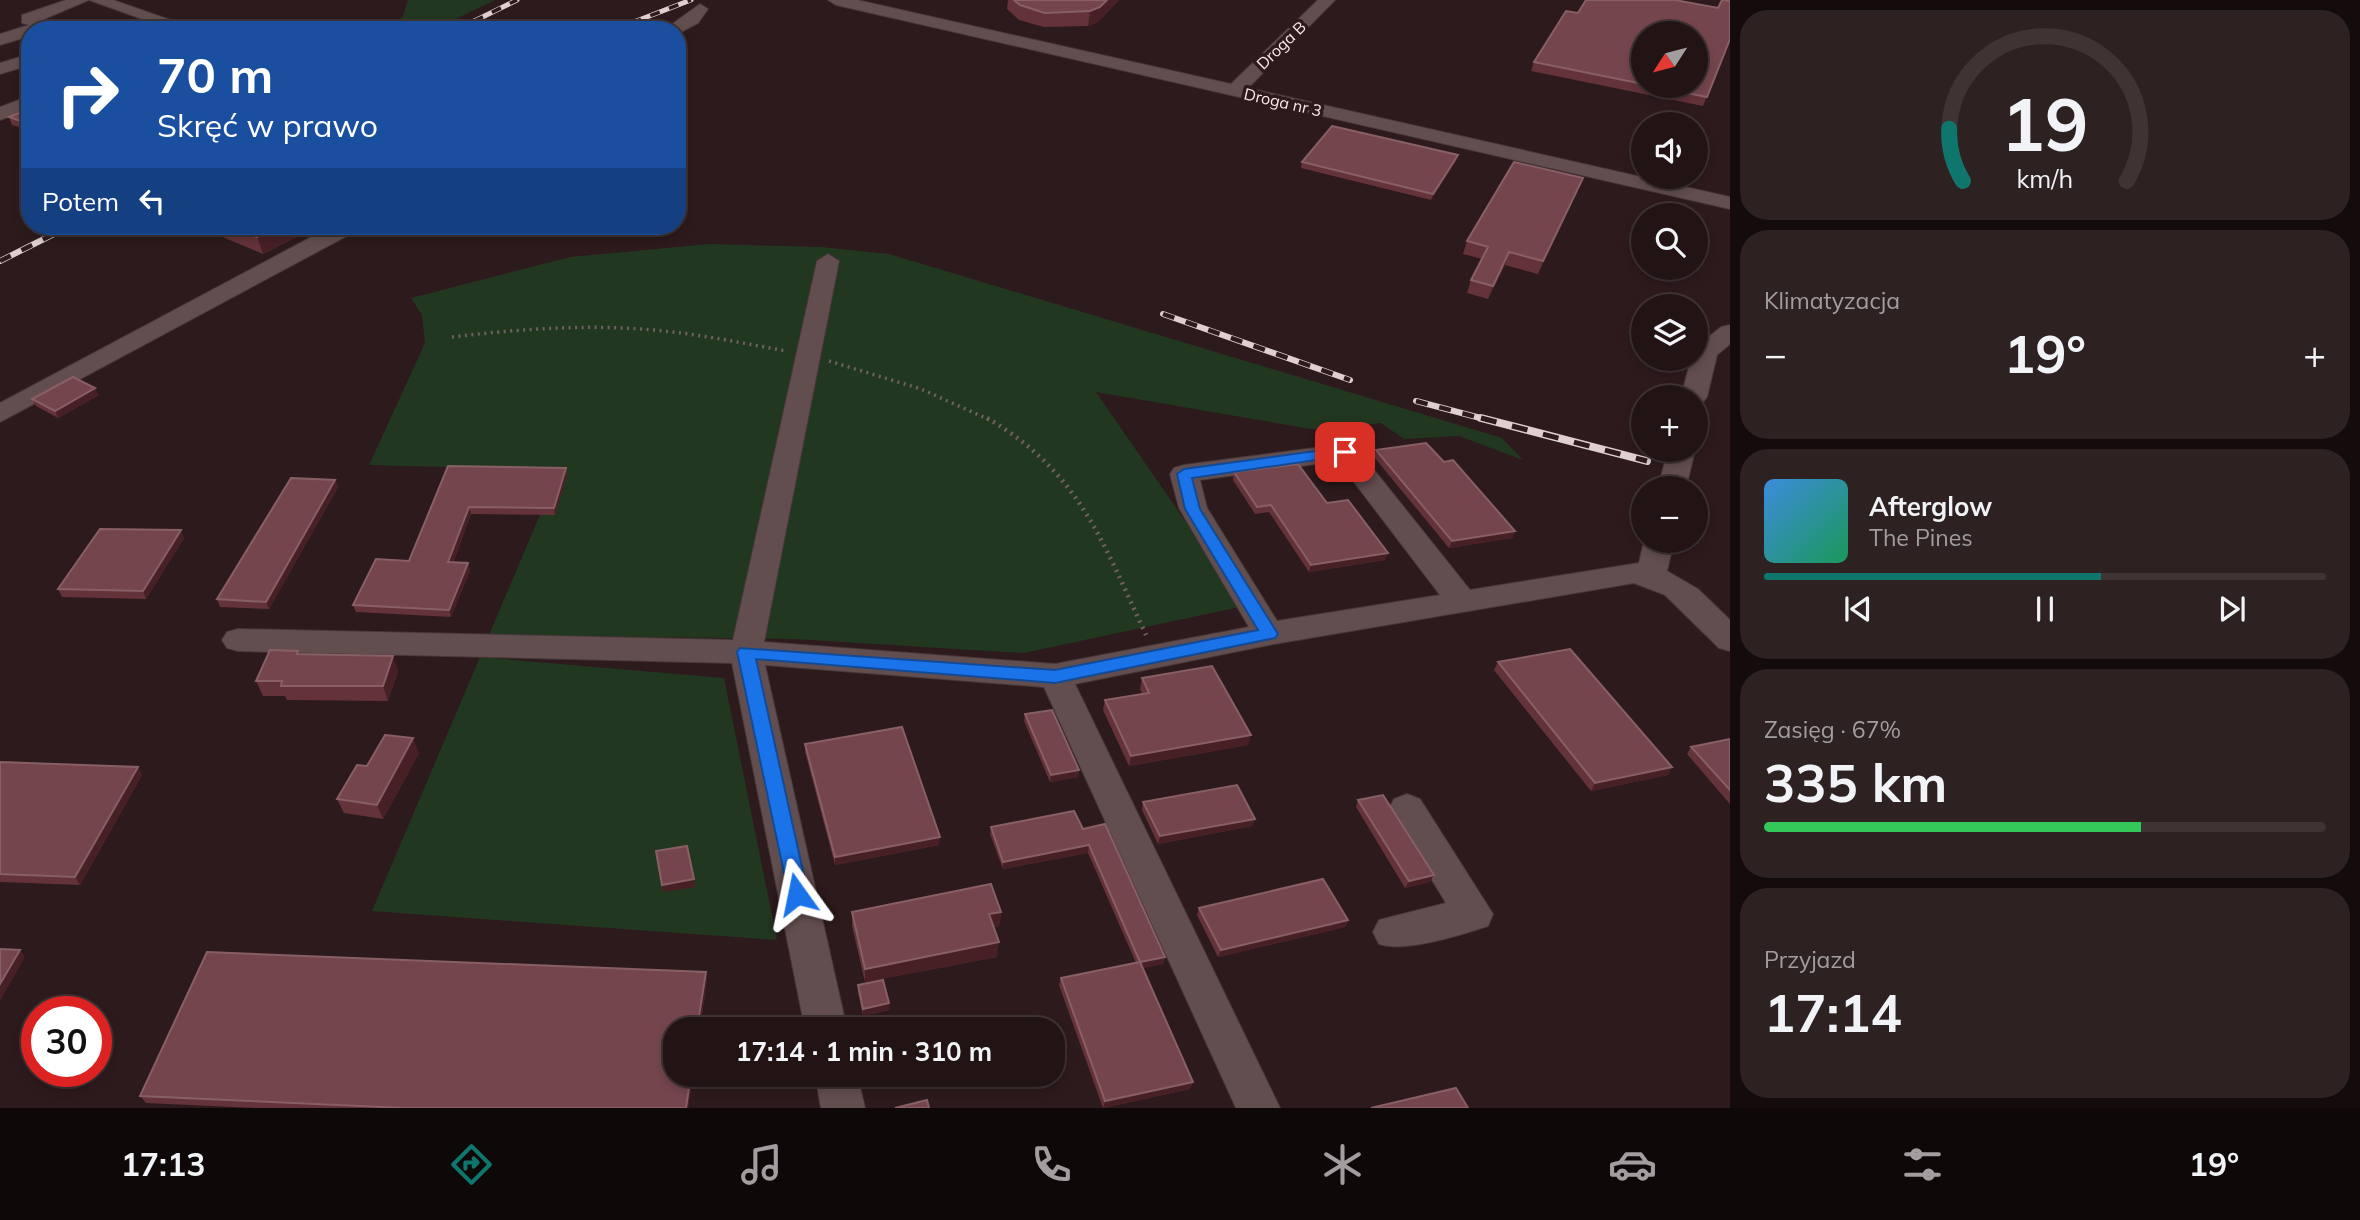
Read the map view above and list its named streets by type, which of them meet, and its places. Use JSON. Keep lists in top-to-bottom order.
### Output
{
  "streets": {
    "street": ["Droga B", "Droga nr 3"]
  },
  "crossings": [
    ["Droga B", "Droga nr 3"]
  ],
  "north": "bottom left",
  "page": {
    "map_buttons": ["+", "−"],
    "turn": ["70 m", "Skręć w prawo"],
    "then": "Potem",
    "tile": [
      "Klimatyzacja",
      ["Zasięg · 67%", "335 km"],
      ["Przyjazd", "17:14"]
    ],
    "heat": ["−", "19°", "+"],
    "song": ["Afterglow", "The Pines"],
    "limit": "30",
    "trip": "17:14 · 1 min · 310 m",
    "tabs": ["17:13", "19°"],
    "gauge": ["19", "km/h"]
  }
}
